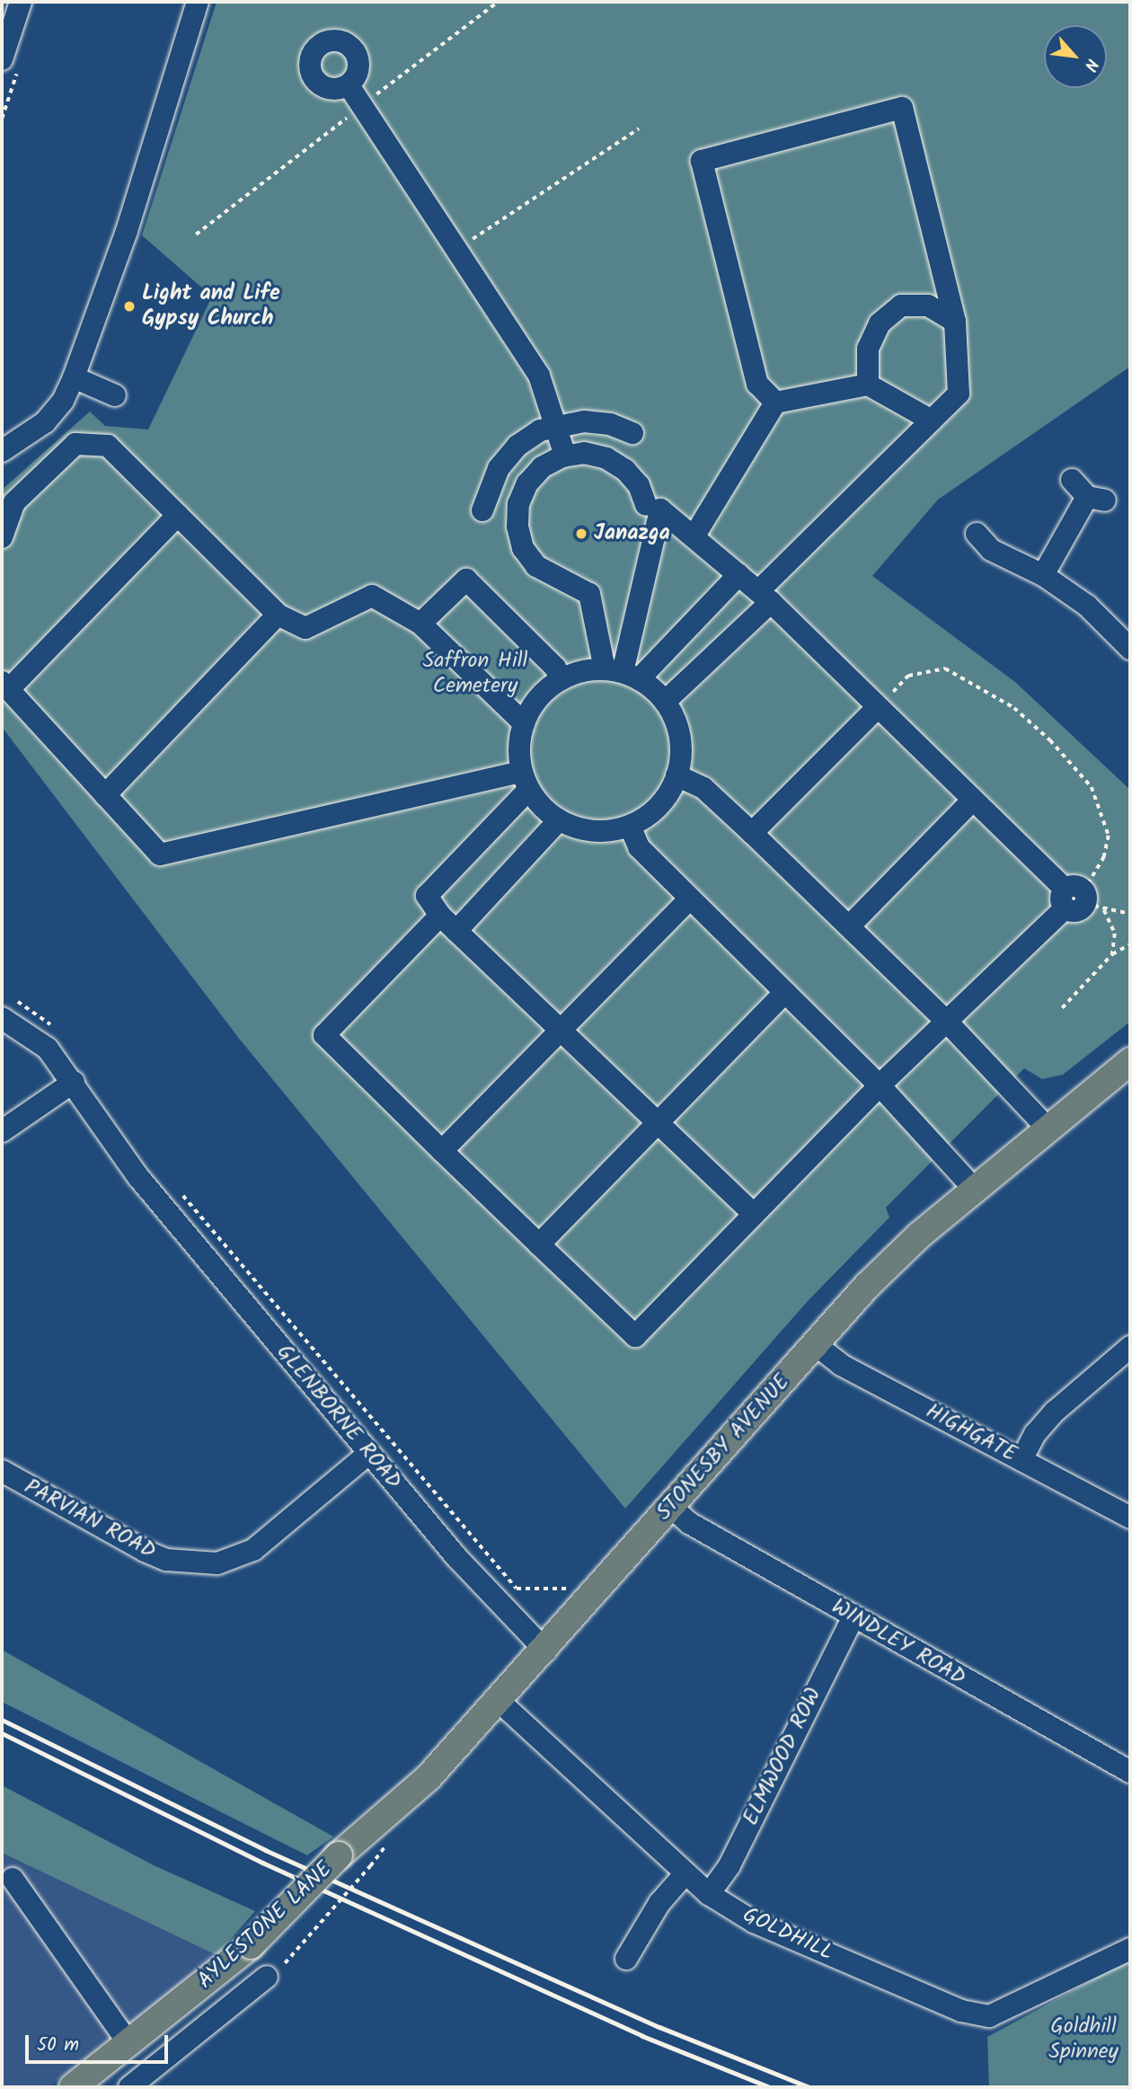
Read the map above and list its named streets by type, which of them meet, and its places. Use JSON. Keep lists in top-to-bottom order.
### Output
{
  "streets": {
    "main road": ["STONESBY AVENUE", "AYLESTONE LANE"],
    "street": [
      "GLENBORNE ROAD",
      "HIGHGATE",
      "PARVIAN ROAD",
      "WINDLEY ROAD",
      "ELMWOOD ROW",
      "GOLDHILL"
    ]
  },
  "crossings": [
    ["GLENBORNE ROAD", "STONESBY AVENUE"],
    ["GLENBORNE ROAD", "PARVIAN ROAD"],
    ["HIGHGATE", "STONESBY AVENUE"],
    ["STONESBY AVENUE", "WINDLEY ROAD"],
    ["STONESBY AVENUE", "AYLESTONE LANE"],
    ["STONESBY AVENUE", "GOLDHILL"],
    ["WINDLEY ROAD", "ELMWOOD ROW"],
    ["ELMWOOD ROW", "GOLDHILL"]
  ],
  "parks": ["Saffron Hill Cemetery", "Goldhill Spinney"],
  "places": ["Light and Life Gypsy Church", "Janazga"],
  "scale_bar": "50 m",
  "north": "bottom right"
}
